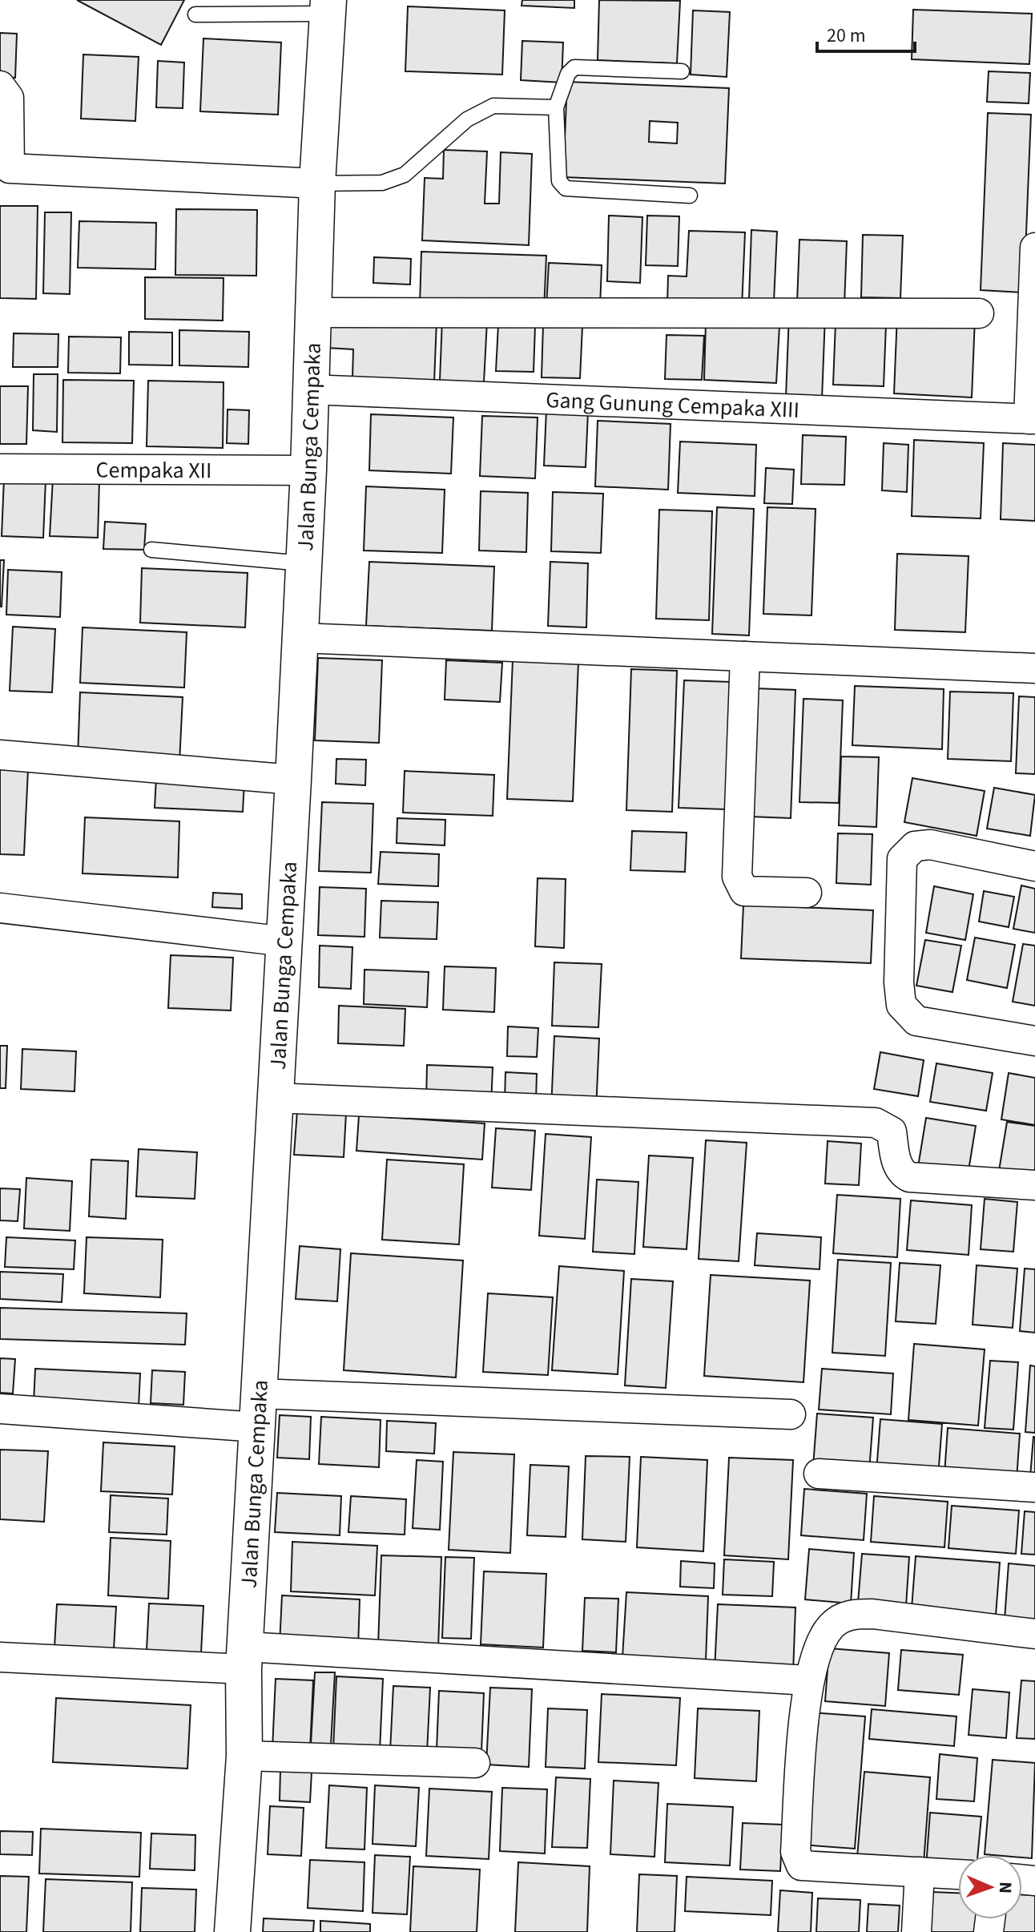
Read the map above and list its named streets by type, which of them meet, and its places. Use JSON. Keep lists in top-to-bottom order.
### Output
{
  "streets": {
    "street": ["Gang Gunung Cempaka XIII", "Jalan Bunga Cempaka", "Cempaka XII"]
  },
  "crossings": [
    ["Gang Gunung Cempaka XIII", "Jalan Bunga Cempaka"],
    ["Jalan Bunga Cempaka", "Cempaka XII"]
  ],
  "scale_bar": "20 m",
  "north": "right"
}
